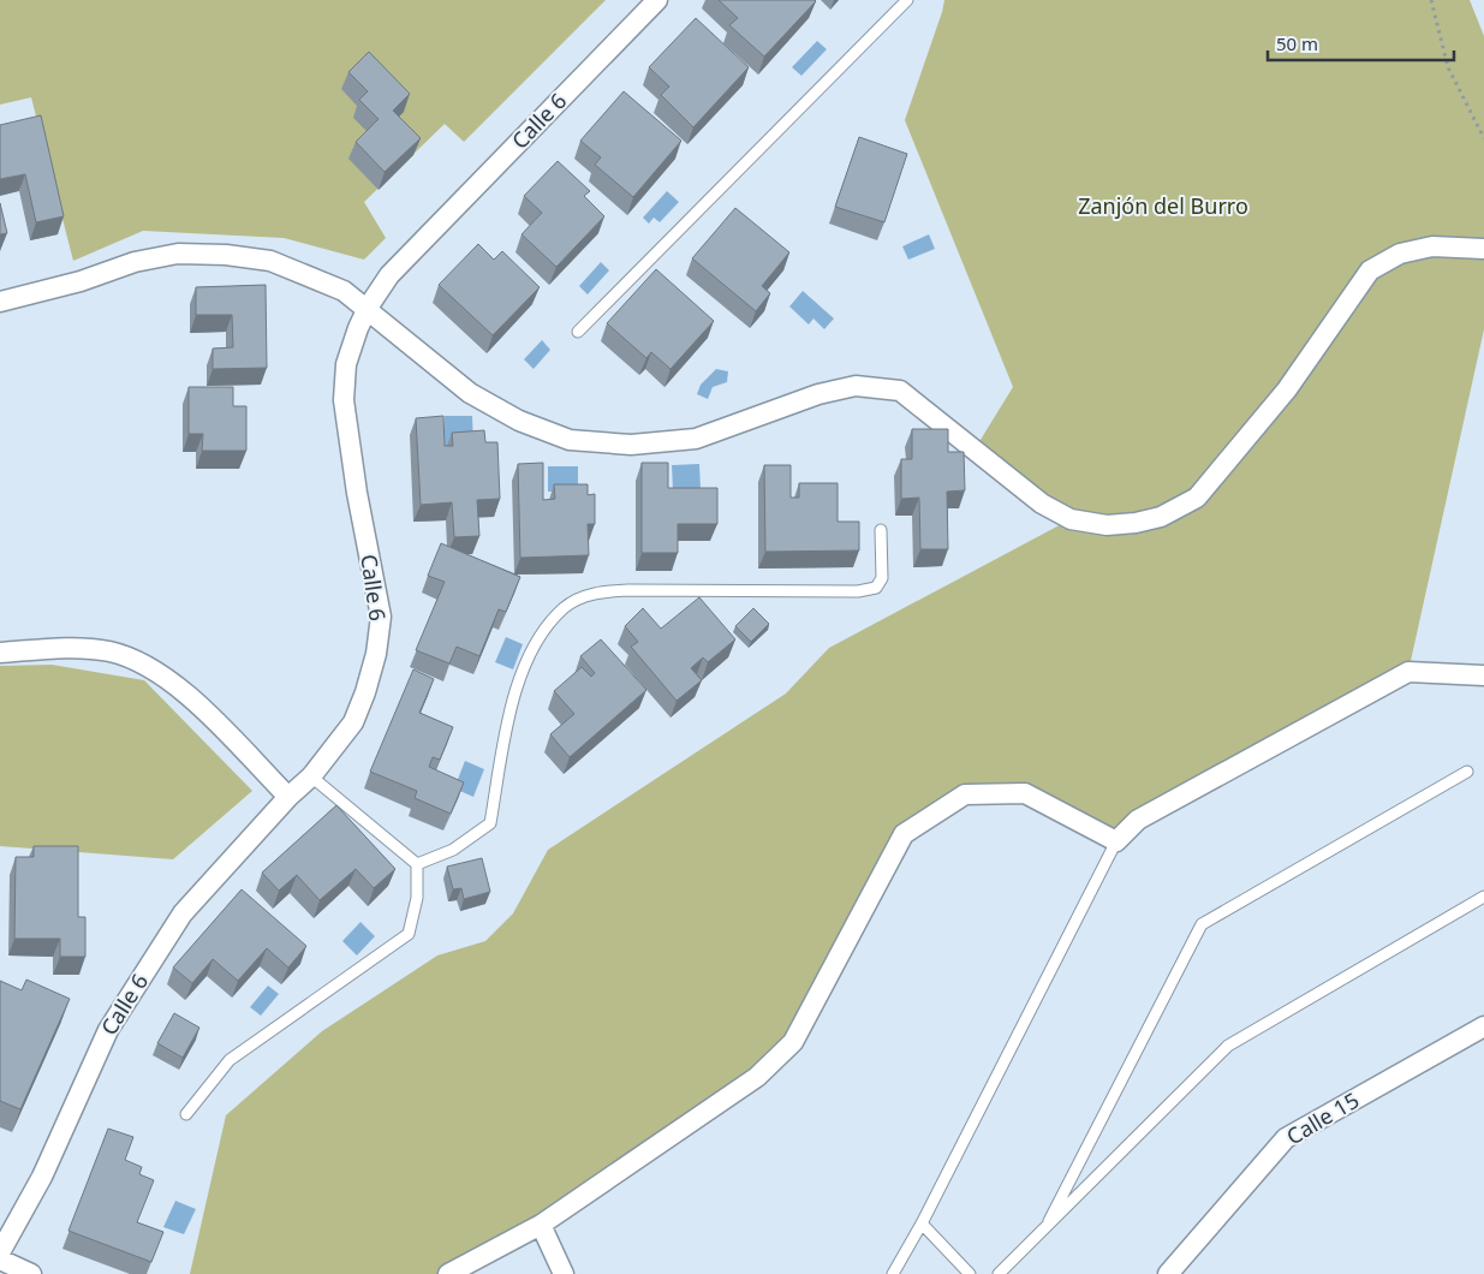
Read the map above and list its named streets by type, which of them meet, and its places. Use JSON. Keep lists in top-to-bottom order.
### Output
{
  "streets": {
    "street": ["Calle 6", "Calle 15"]
  },
  "parks": ["Zanjón del Burro"],
  "scale_bar": "50 m"
}
